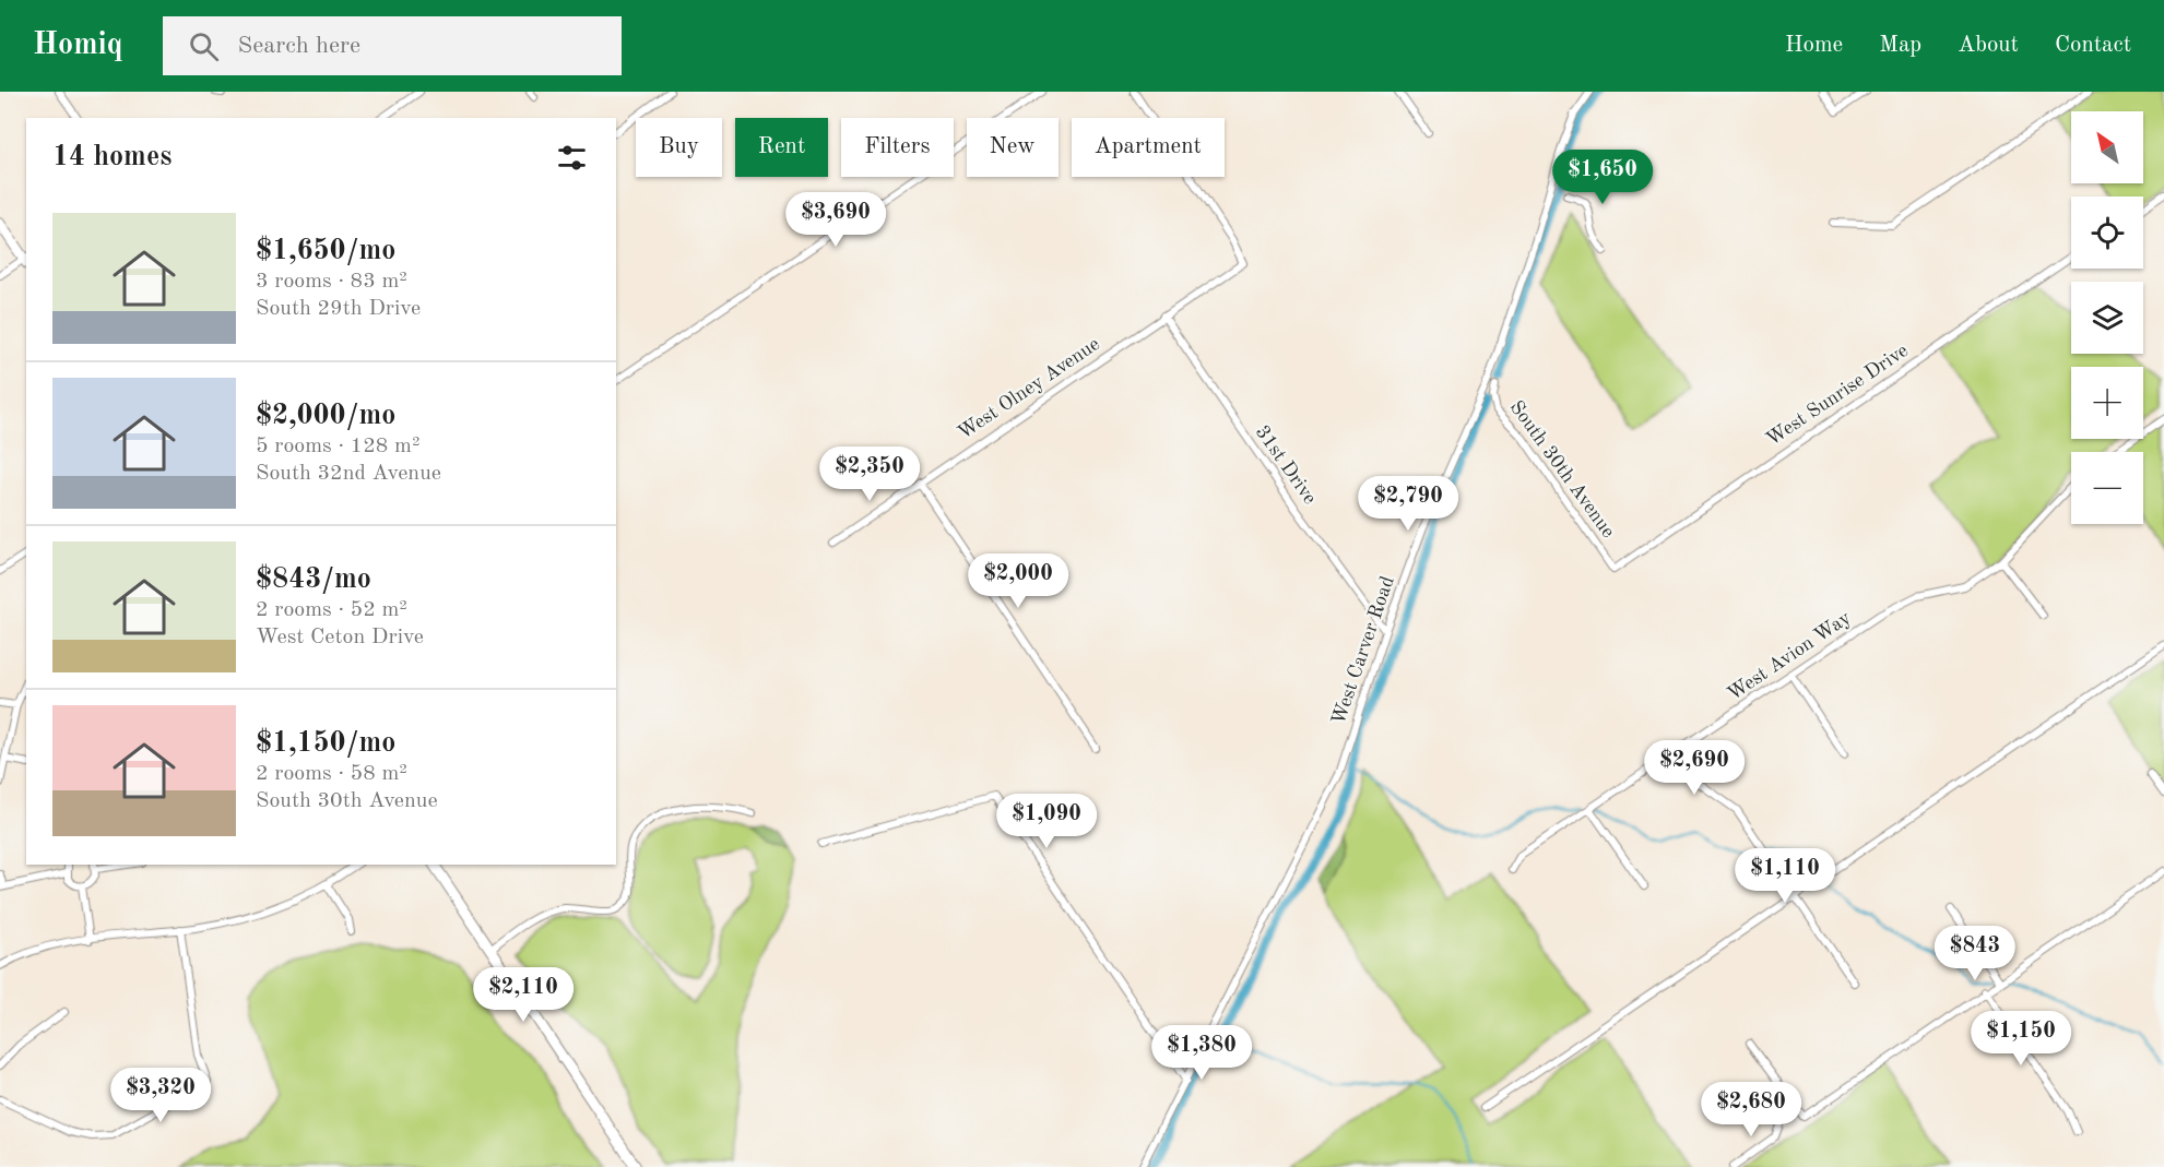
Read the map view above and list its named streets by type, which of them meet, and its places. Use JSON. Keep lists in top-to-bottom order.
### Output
{
  "streets": {
    "street": [
      "West Olney Avenue",
      "West Sunrise Drive",
      "31st Drive",
      "South 30th Avenue",
      "West Carver Road",
      "West Avion Way"
    ]
  },
  "crossings": [
    ["West Olney Avenue", "31st Drive"],
    ["West Sunrise Drive", "South 30th Avenue"],
    ["31st Drive", "West Carver Road"]
  ],
  "north": "top left",
  "page": {
    "header": "Homiq",
    "search": "Search here",
    "nav": [
      "Home",
      "Map",
      "About",
      "Contact"
    ],
    "map_buttons": ["+", "−"],
    "chip": [
      "Buy",
      "Rent",
      "Filters",
      "New",
      "Apartment"
    ],
    "heading": "14 homes",
    "price": [
      "$1,650",
      "$3,690",
      "$2,350",
      "$2,790",
      "$2,000",
      "$2,690",
      "$1,090",
      "$1,110",
      "$843",
      "$2,110",
      "$1,150",
      "$1,380",
      "$3,320",
      "$2,680"
    ],
    "list": [
      {
        "name": "$1,650/mo",
        "note": "3 rooms · 83 m² · South 29th Drive"
      },
      {
        "name": "$2,000/mo",
        "note": "5 rooms · 128 m² · South 32nd Avenue"
      },
      {
        "name": "$843/mo",
        "note": "2 rooms · 52 m² · West Ceton Drive"
      },
      {
        "name": "$1,150/mo",
        "note": "2 rooms · 58 m² · South 30th Avenue"
      }
    ]
  }
}
